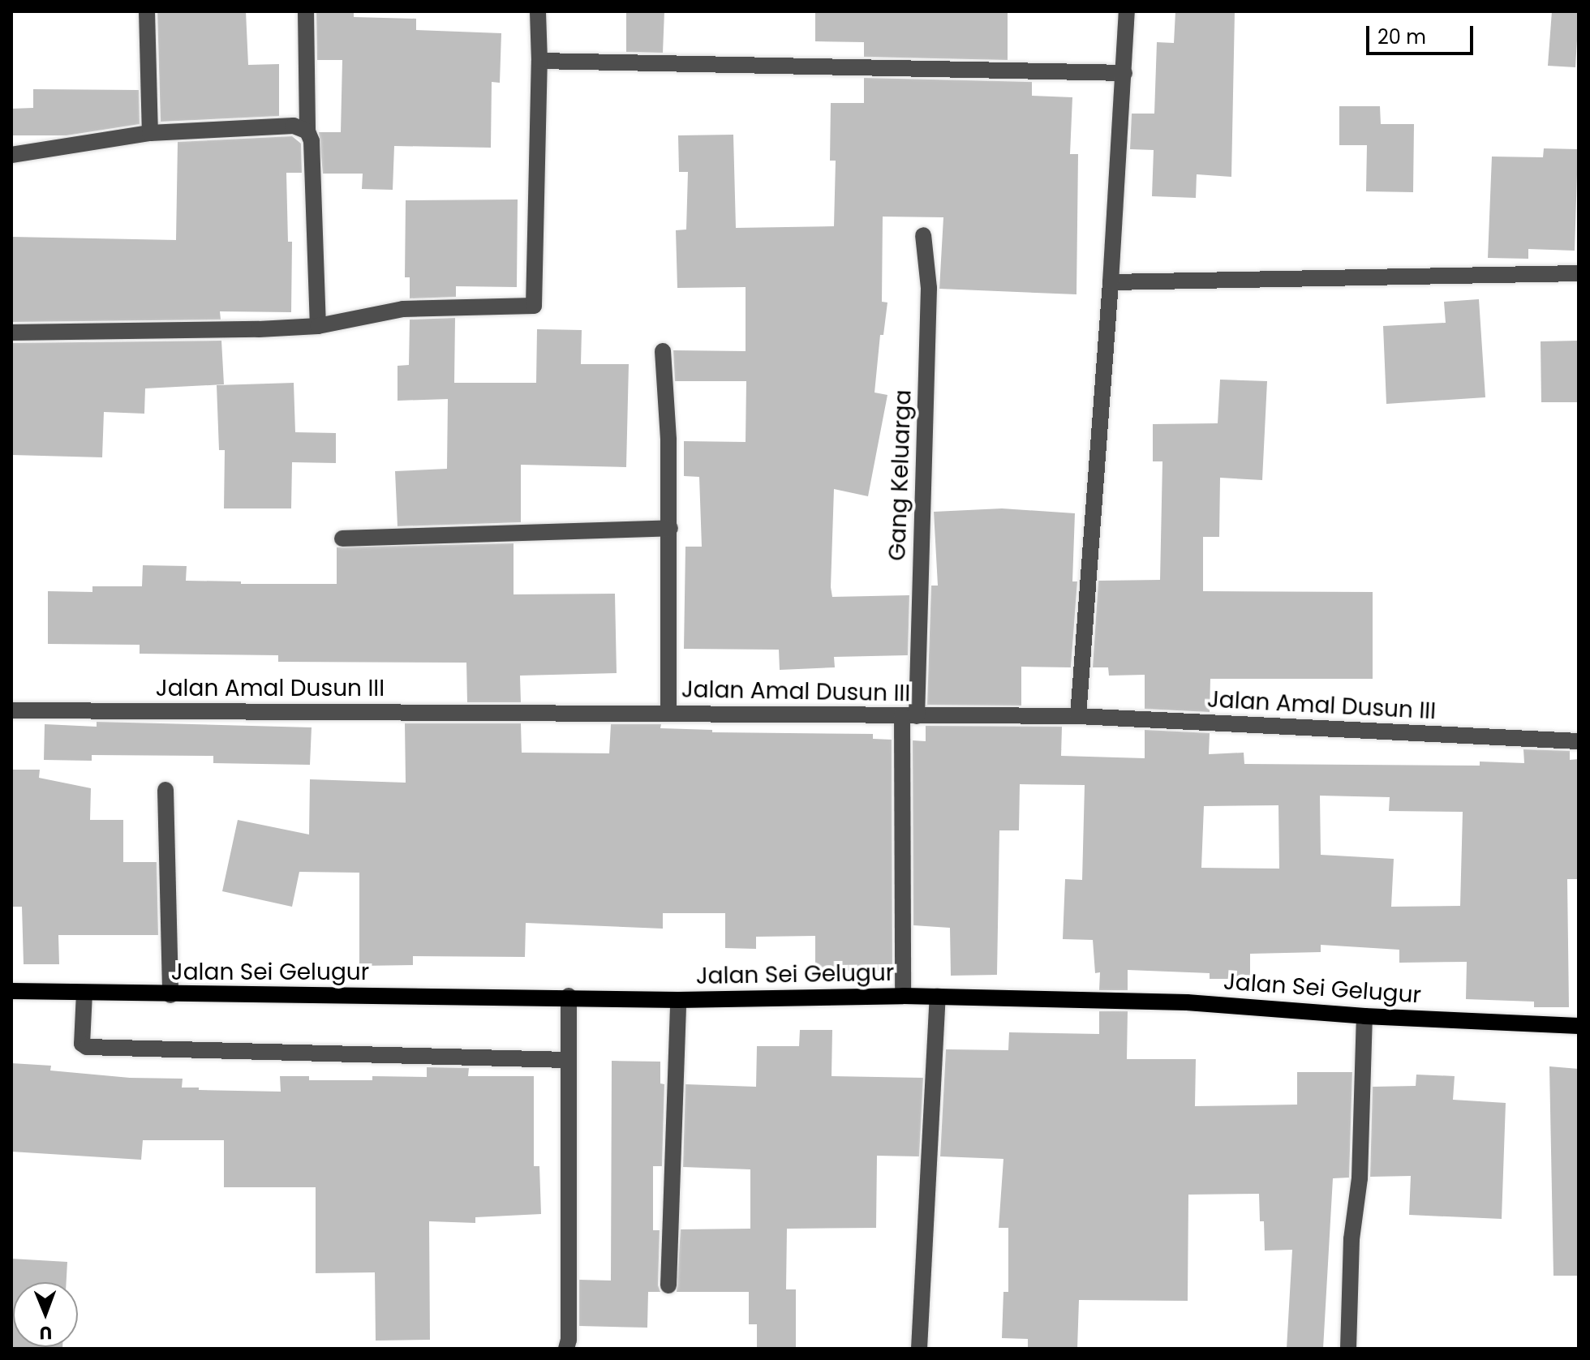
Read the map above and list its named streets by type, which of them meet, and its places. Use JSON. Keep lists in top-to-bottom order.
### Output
{
  "streets": {
    "main road": ["Jalan Sei Gelugur"],
    "street": ["Gang Keluarga", "Jalan Amal Dusun III"]
  },
  "crossings": [
    ["Gang Keluarga", "Jalan Amal Dusun III"],
    ["Gang Keluarga", "Jalan Sei Gelugur"]
  ],
  "scale_bar": "20 m",
  "north": "bottom"
}
